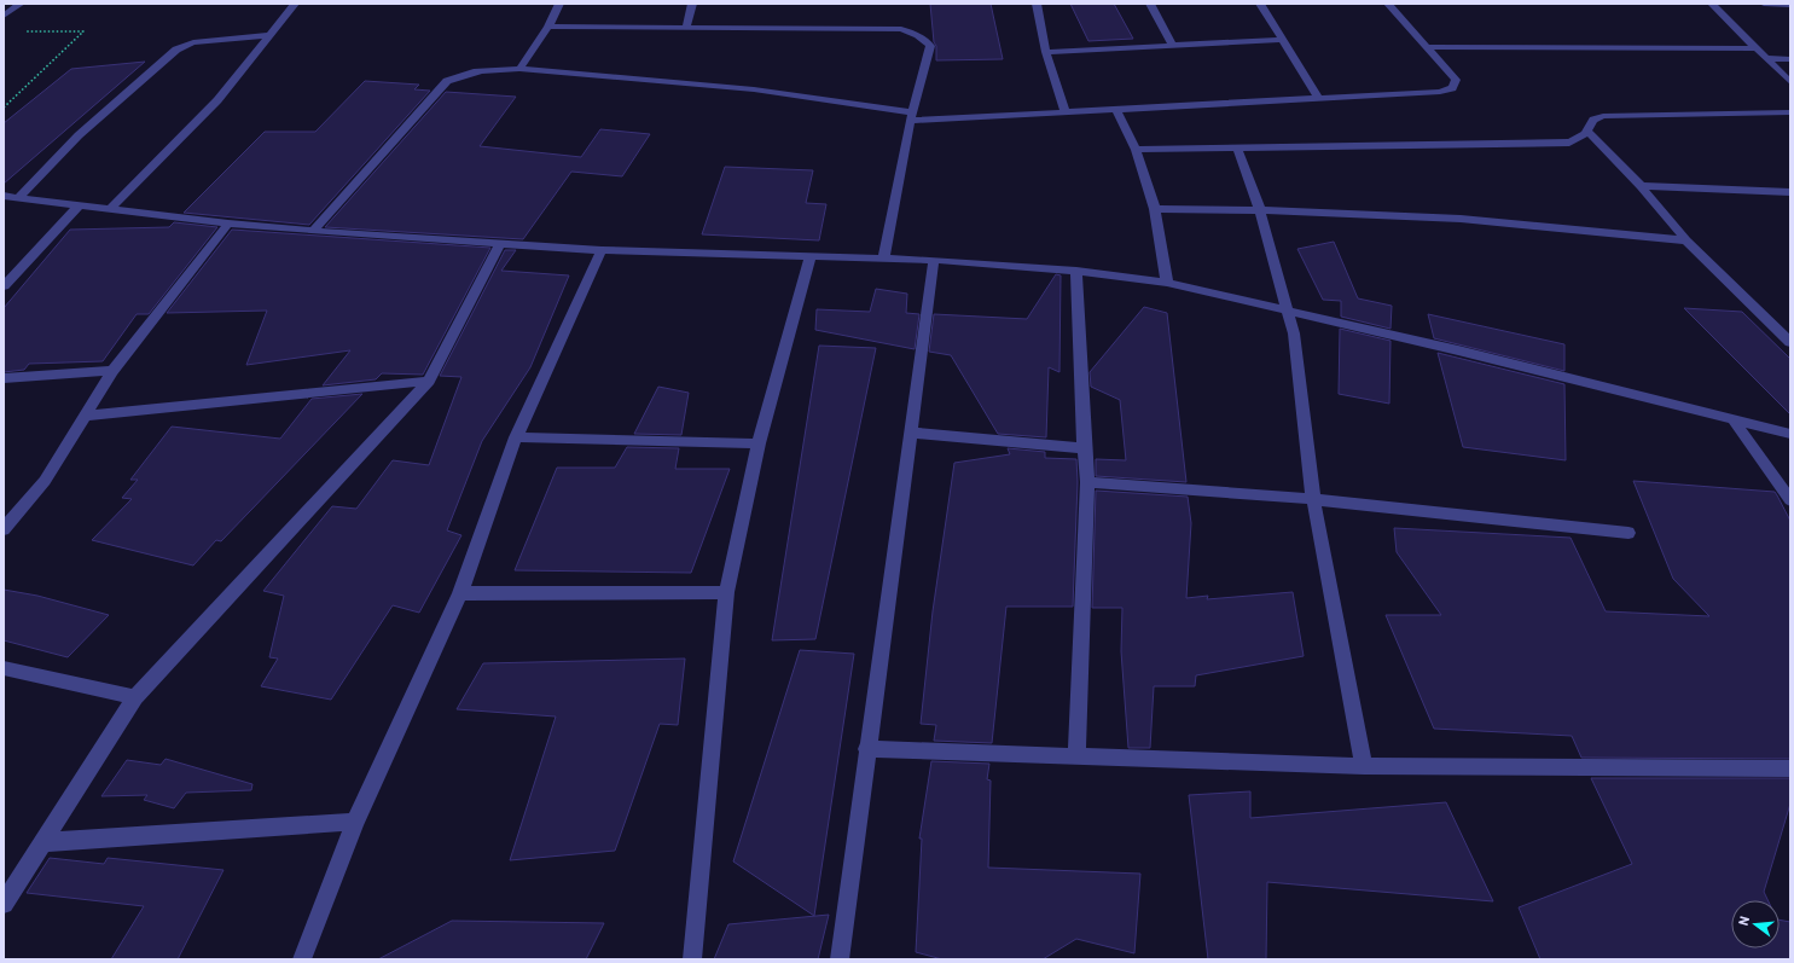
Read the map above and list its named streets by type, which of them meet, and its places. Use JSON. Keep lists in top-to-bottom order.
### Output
{
  "north": "left"
}
